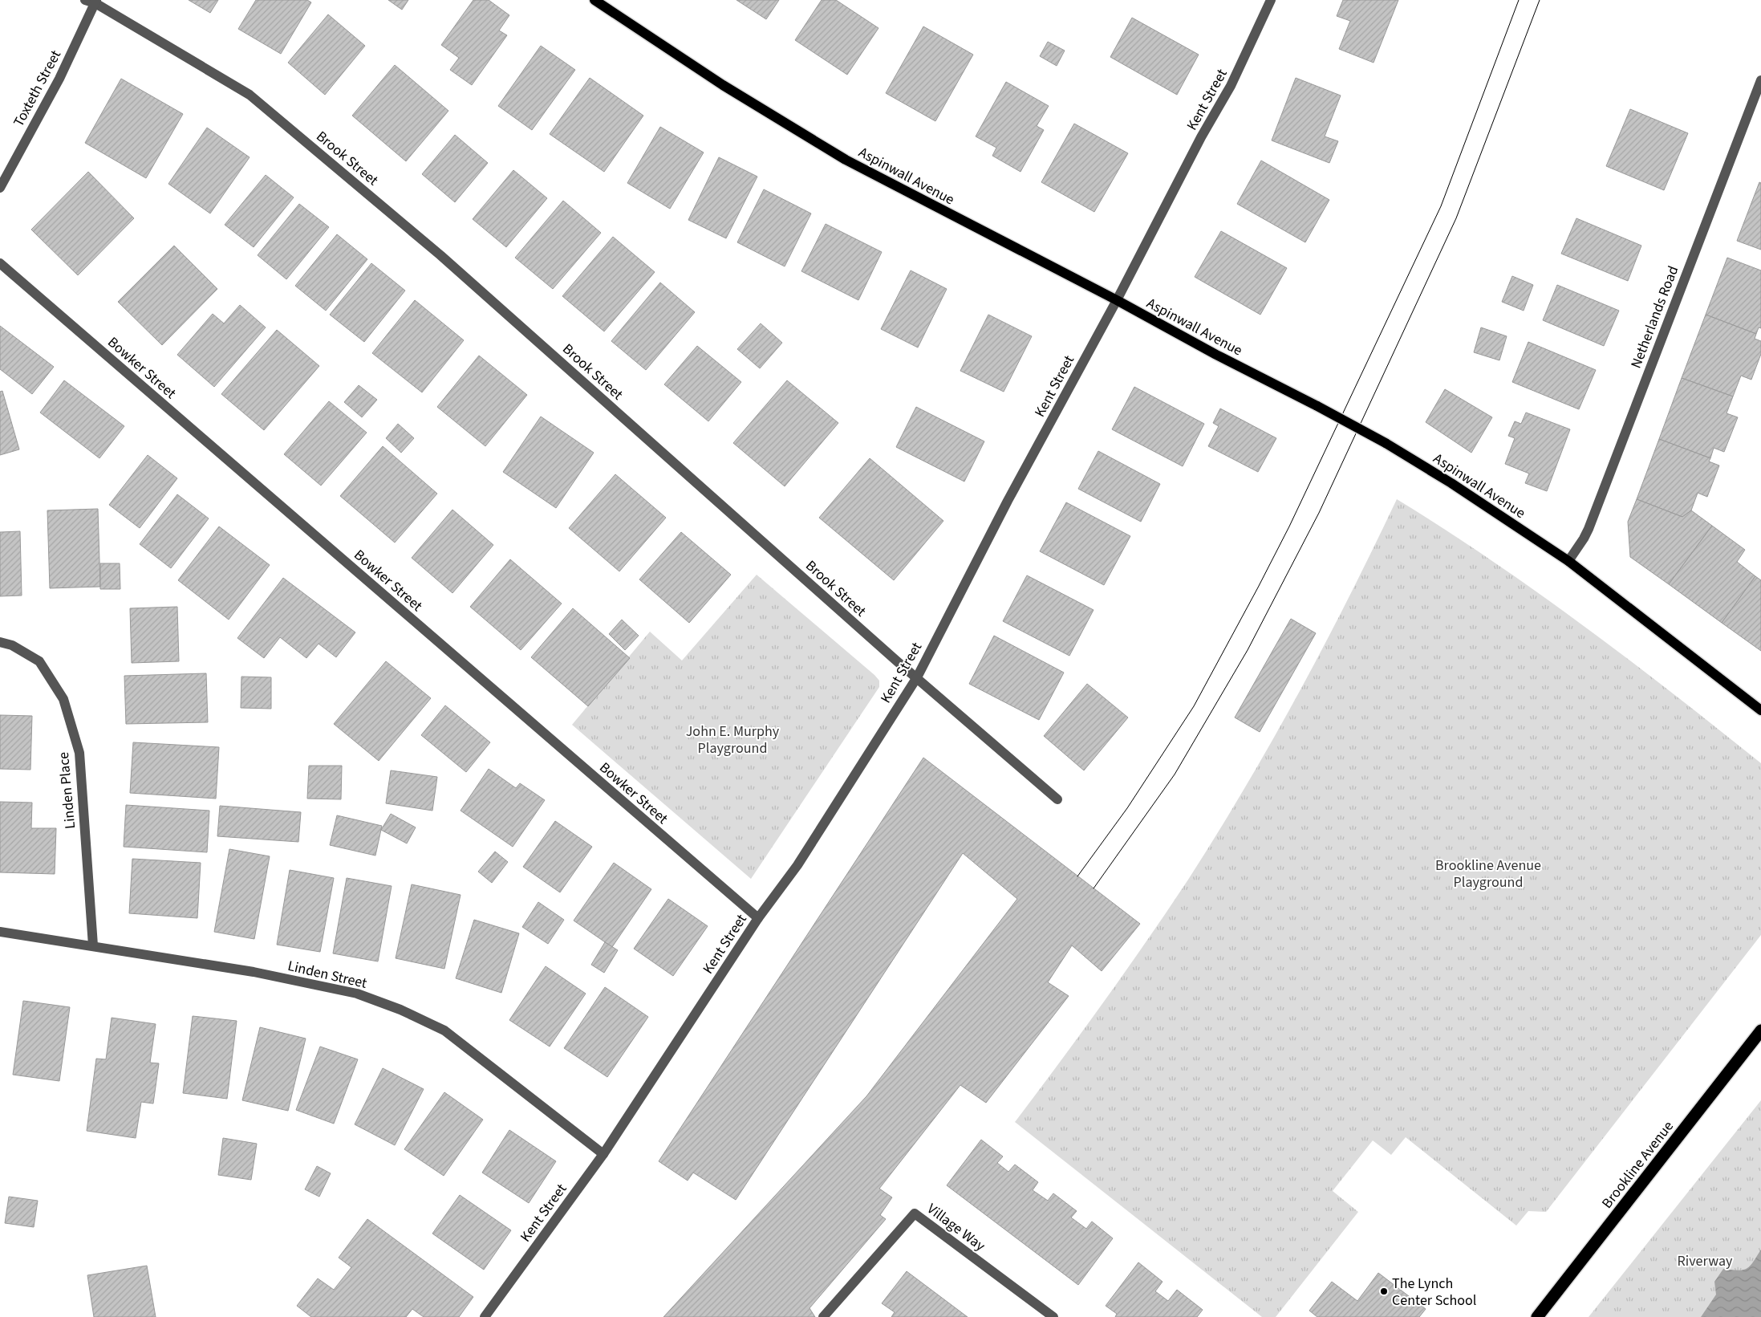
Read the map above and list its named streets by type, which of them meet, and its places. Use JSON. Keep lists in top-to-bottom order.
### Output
{
  "streets": {
    "highway": ["Brookline Avenue"],
    "main road": ["Aspinwall Avenue"],
    "street": [
      "Toxteth Street",
      "Kent Street",
      "Brook Street",
      "Netherlands Road",
      "Bowker Street",
      "Linden Place",
      "Linden Street",
      "Village Way"
    ]
  },
  "crossings": [
    ["Toxteth Street", "Brook Street"],
    ["Kent Street", "Brook Street"],
    ["Kent Street", "Aspinwall Avenue"],
    ["Kent Street", "Bowker Street"],
    ["Kent Street", "Linden Street"],
    ["Aspinwall Avenue", "Netherlands Road"],
    ["Linden Place", "Linden Street"]
  ],
  "parks": ["John E. Murphy Playground", "Brookline Avenue Playground", "Riverway"],
  "places": ["The Lynch Center School"]
}
